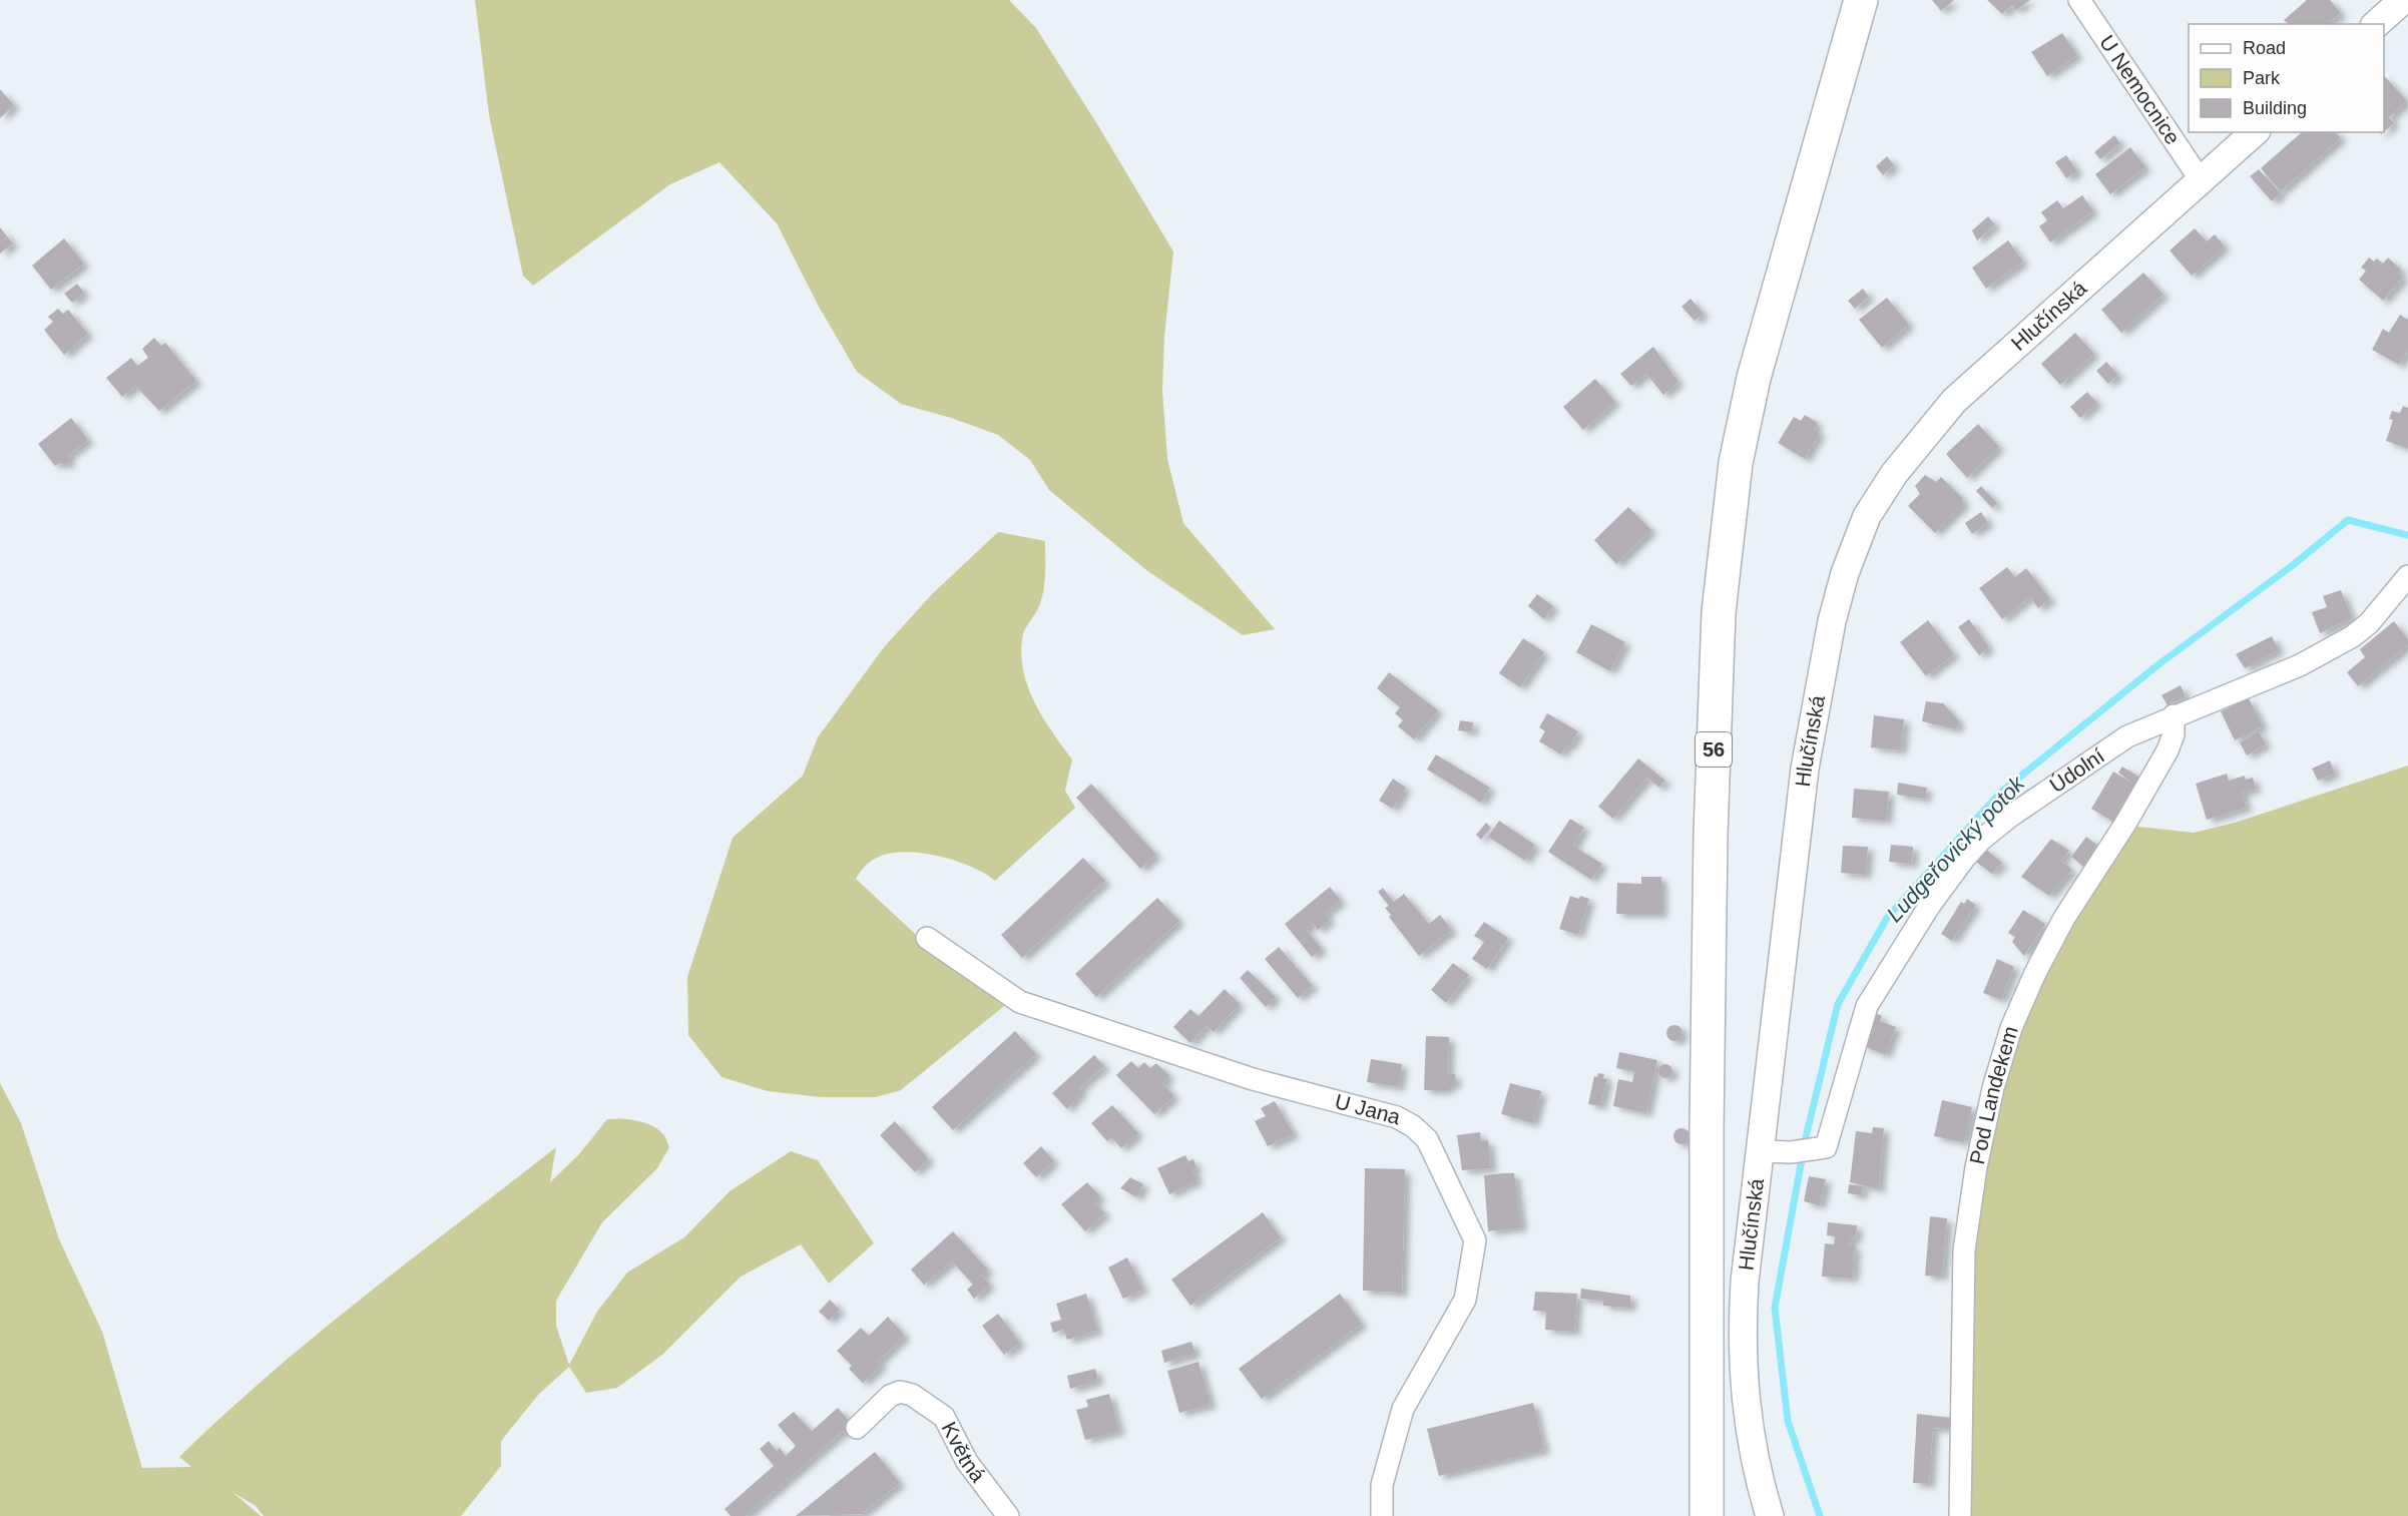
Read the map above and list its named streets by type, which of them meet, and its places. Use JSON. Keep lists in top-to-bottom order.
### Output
{
  "streets": {
    "main road": ["56"],
    "street": [
      "U Nemocnice",
      "Hlučínská",
      "Údolní",
      "Pod Landekem",
      "U Jana",
      "Květná"
    ]
  },
  "crossings": [
    ["U Nemocnice", "Hlučínská"],
    ["Hlučínská", "Údolní"],
    ["Údolní", "Pod Landekem"]
  ],
  "water": ["Ludgeřovický potok"],
  "legend": ["Road", "Park", "Building"]
}
